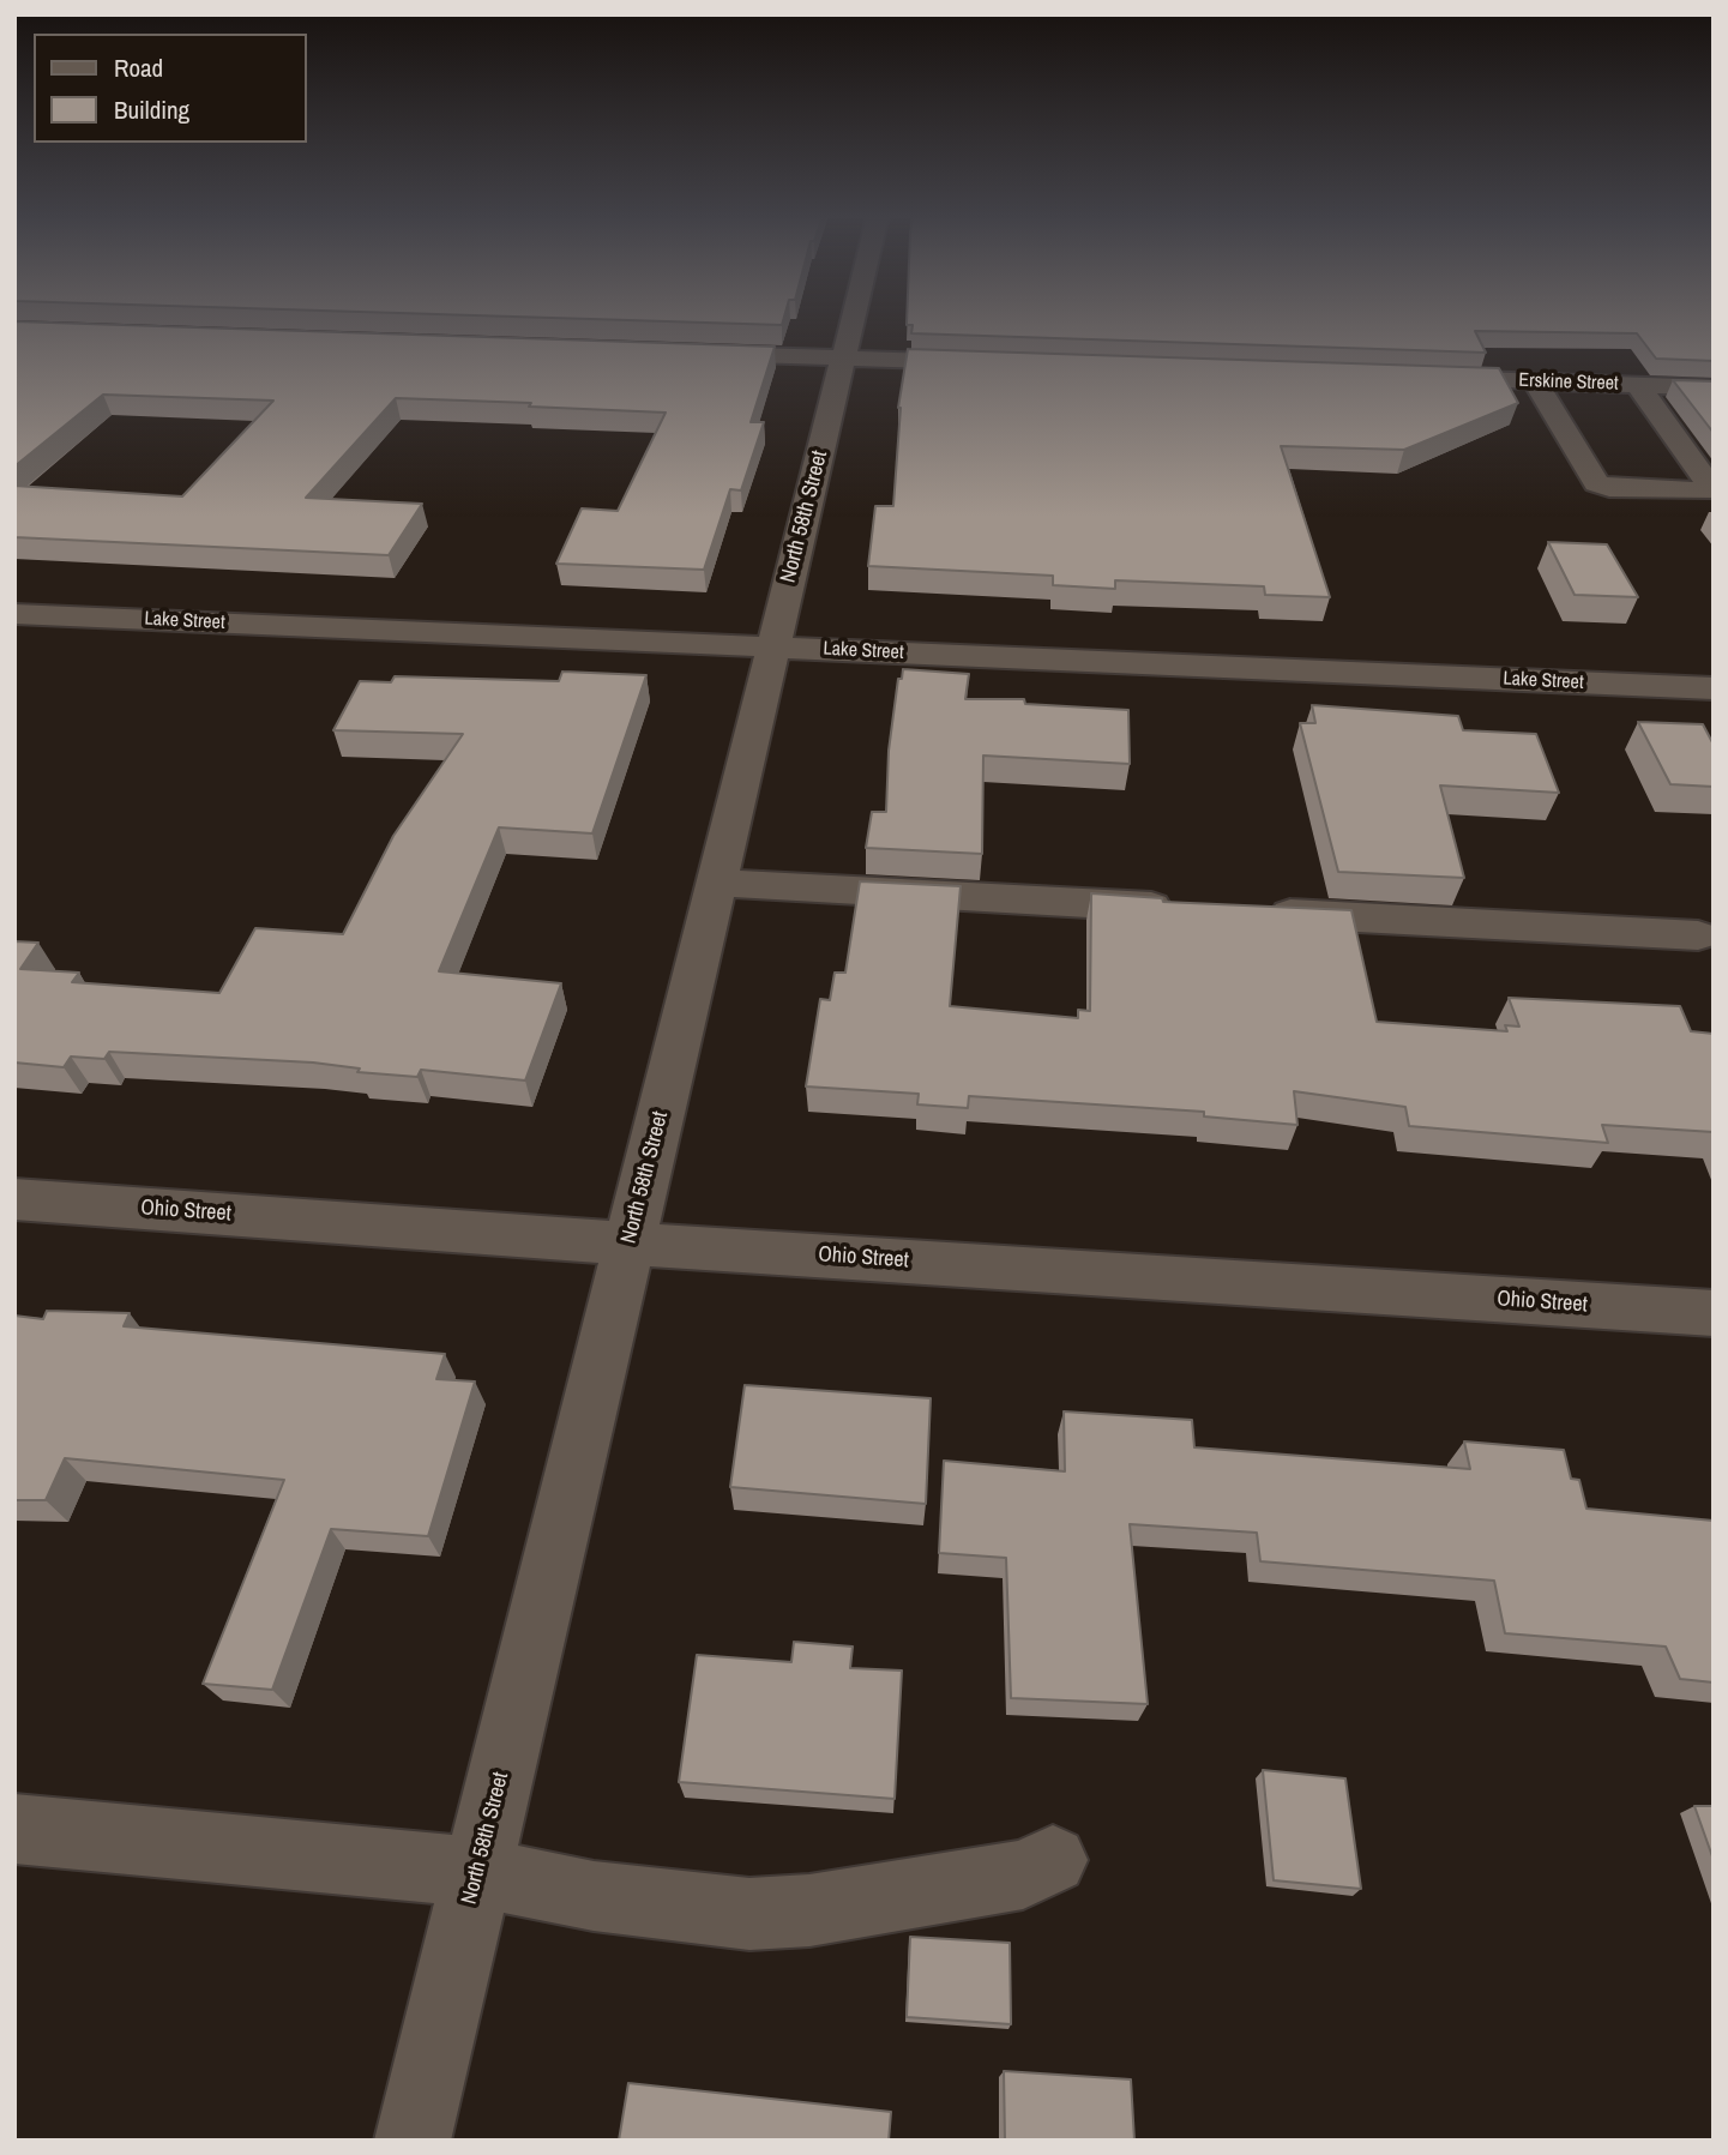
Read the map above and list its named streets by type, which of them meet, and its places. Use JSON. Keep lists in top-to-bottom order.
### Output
{
  "streets": {
    "street": [
      "Erskine Street",
      "North 58th Street",
      "Lake Street",
      "Ohio Street"
    ]
  },
  "crossings": [
    ["North 58th Street", "Lake Street"],
    ["North 58th Street", "Ohio Street"]
  ],
  "legend": ["Road", "Building"]
}
